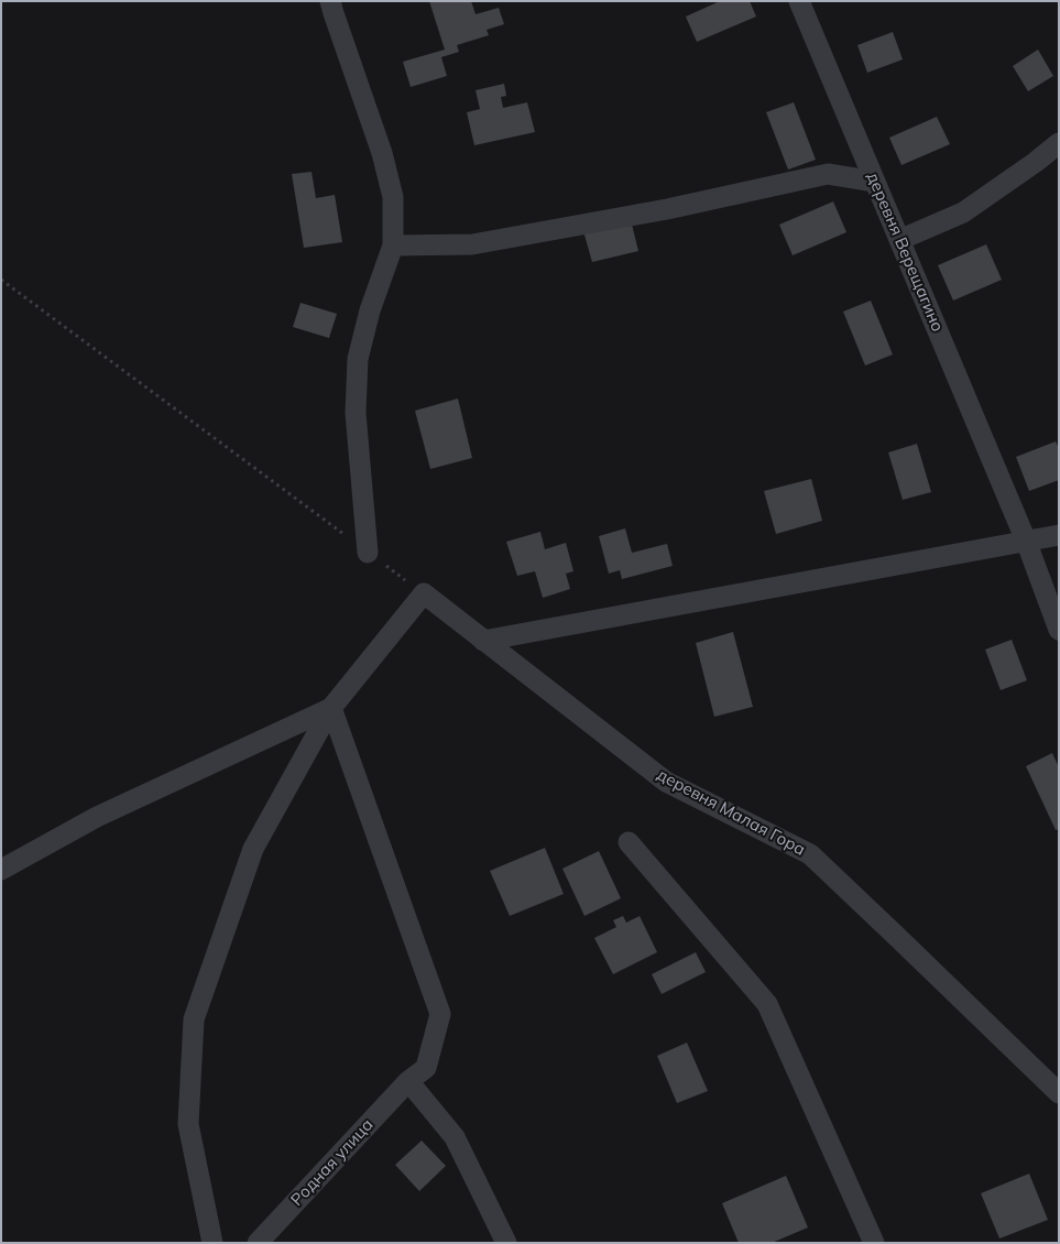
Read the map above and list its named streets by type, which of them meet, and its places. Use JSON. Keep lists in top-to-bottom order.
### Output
{
  "streets": {
    "street": ["деревня Верещагино", "деревня Малая Гора", "Родная улица"]
  }
}
